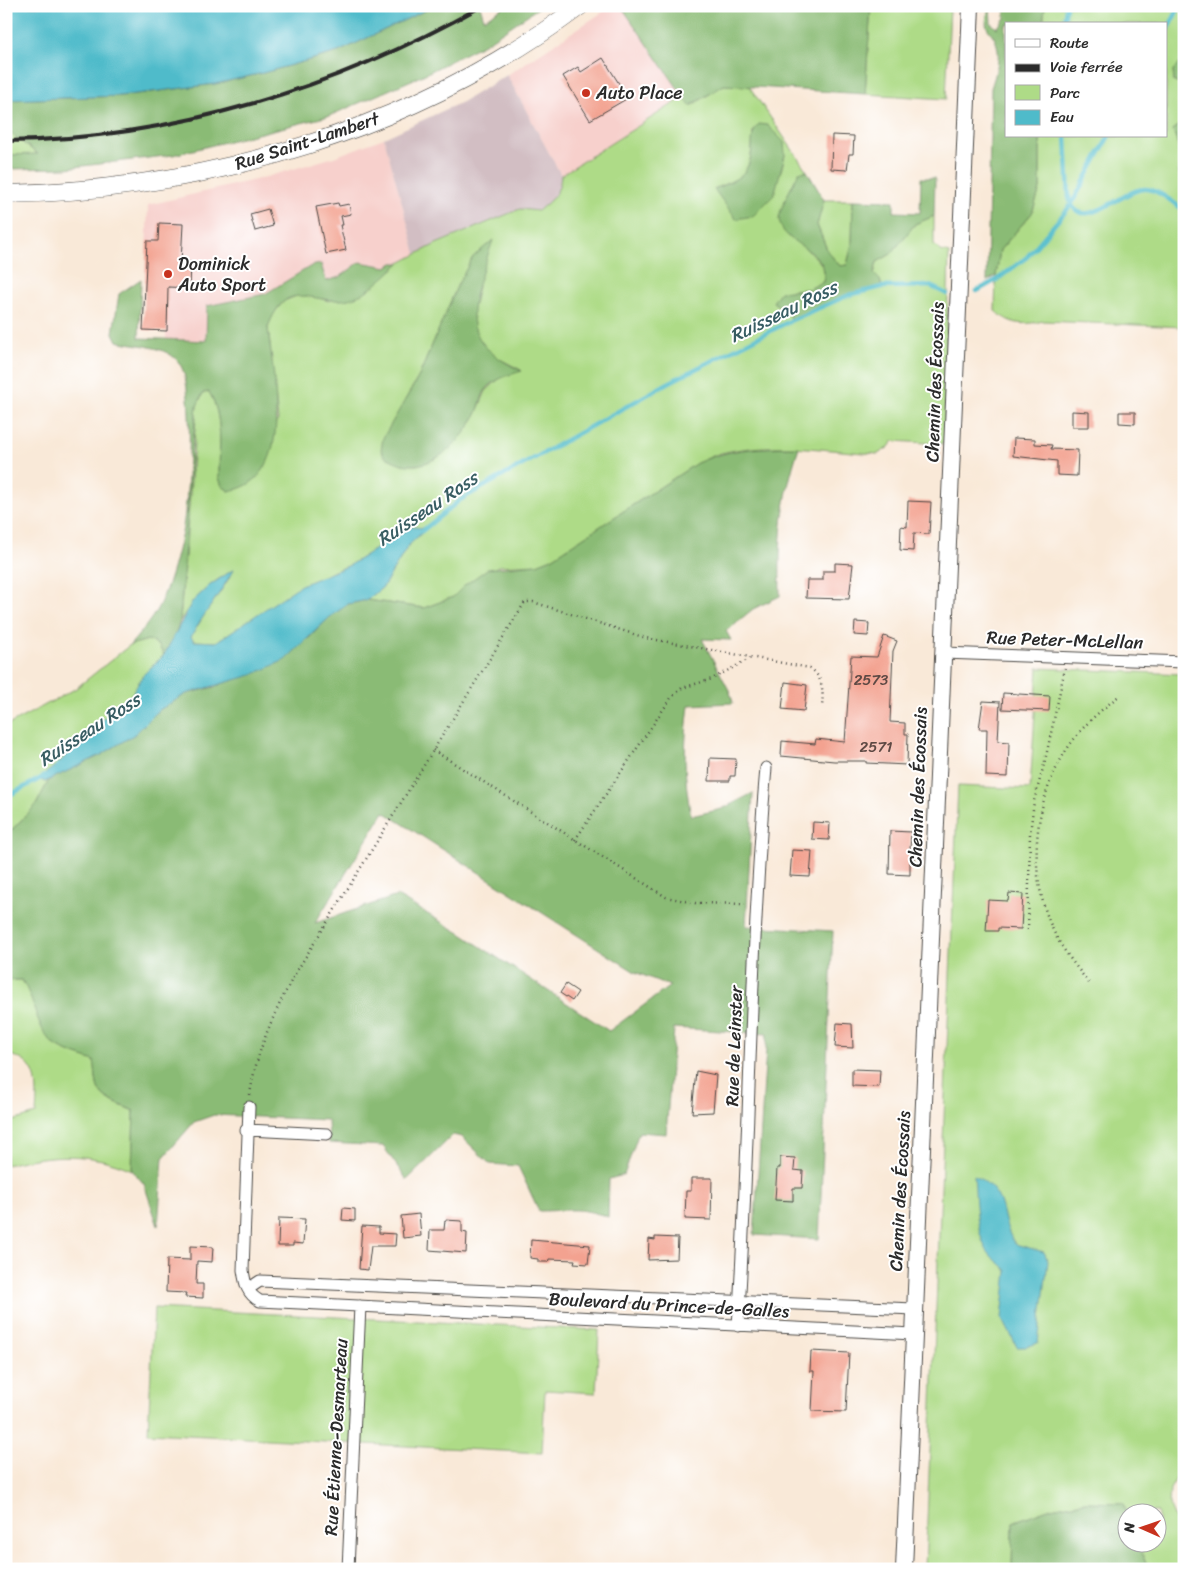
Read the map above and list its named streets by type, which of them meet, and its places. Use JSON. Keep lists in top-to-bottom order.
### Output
{
  "streets": {
    "main road": ["Rue Saint-Lambert", "Chemin des Écossais"],
    "street": [
      "Rue Peter-McLellan",
      "Rue de Leinster",
      "Boulevard du Prince-de-Galles",
      "Rue Étienne-Desmarteau"
    ]
  },
  "crossings": [
    ["Chemin des Écossais", "Rue Peter-McLellan"],
    ["Chemin des Écossais", "Boulevard du Prince-de-Galles"],
    ["Rue de Leinster", "Boulevard du Prince-de-Galles"],
    ["Boulevard du Prince-de-Galles", "Rue Étienne-Desmarteau"]
  ],
  "water": ["Ruisseau Ross"],
  "places": ["Auto Place", "Dominick Auto Sport"],
  "house_numbers": ["2573", "2571"],
  "legend": [
    "Route",
    "Voie ferrée",
    "Parc",
    "Eau"
  ],
  "north": "left"
}
